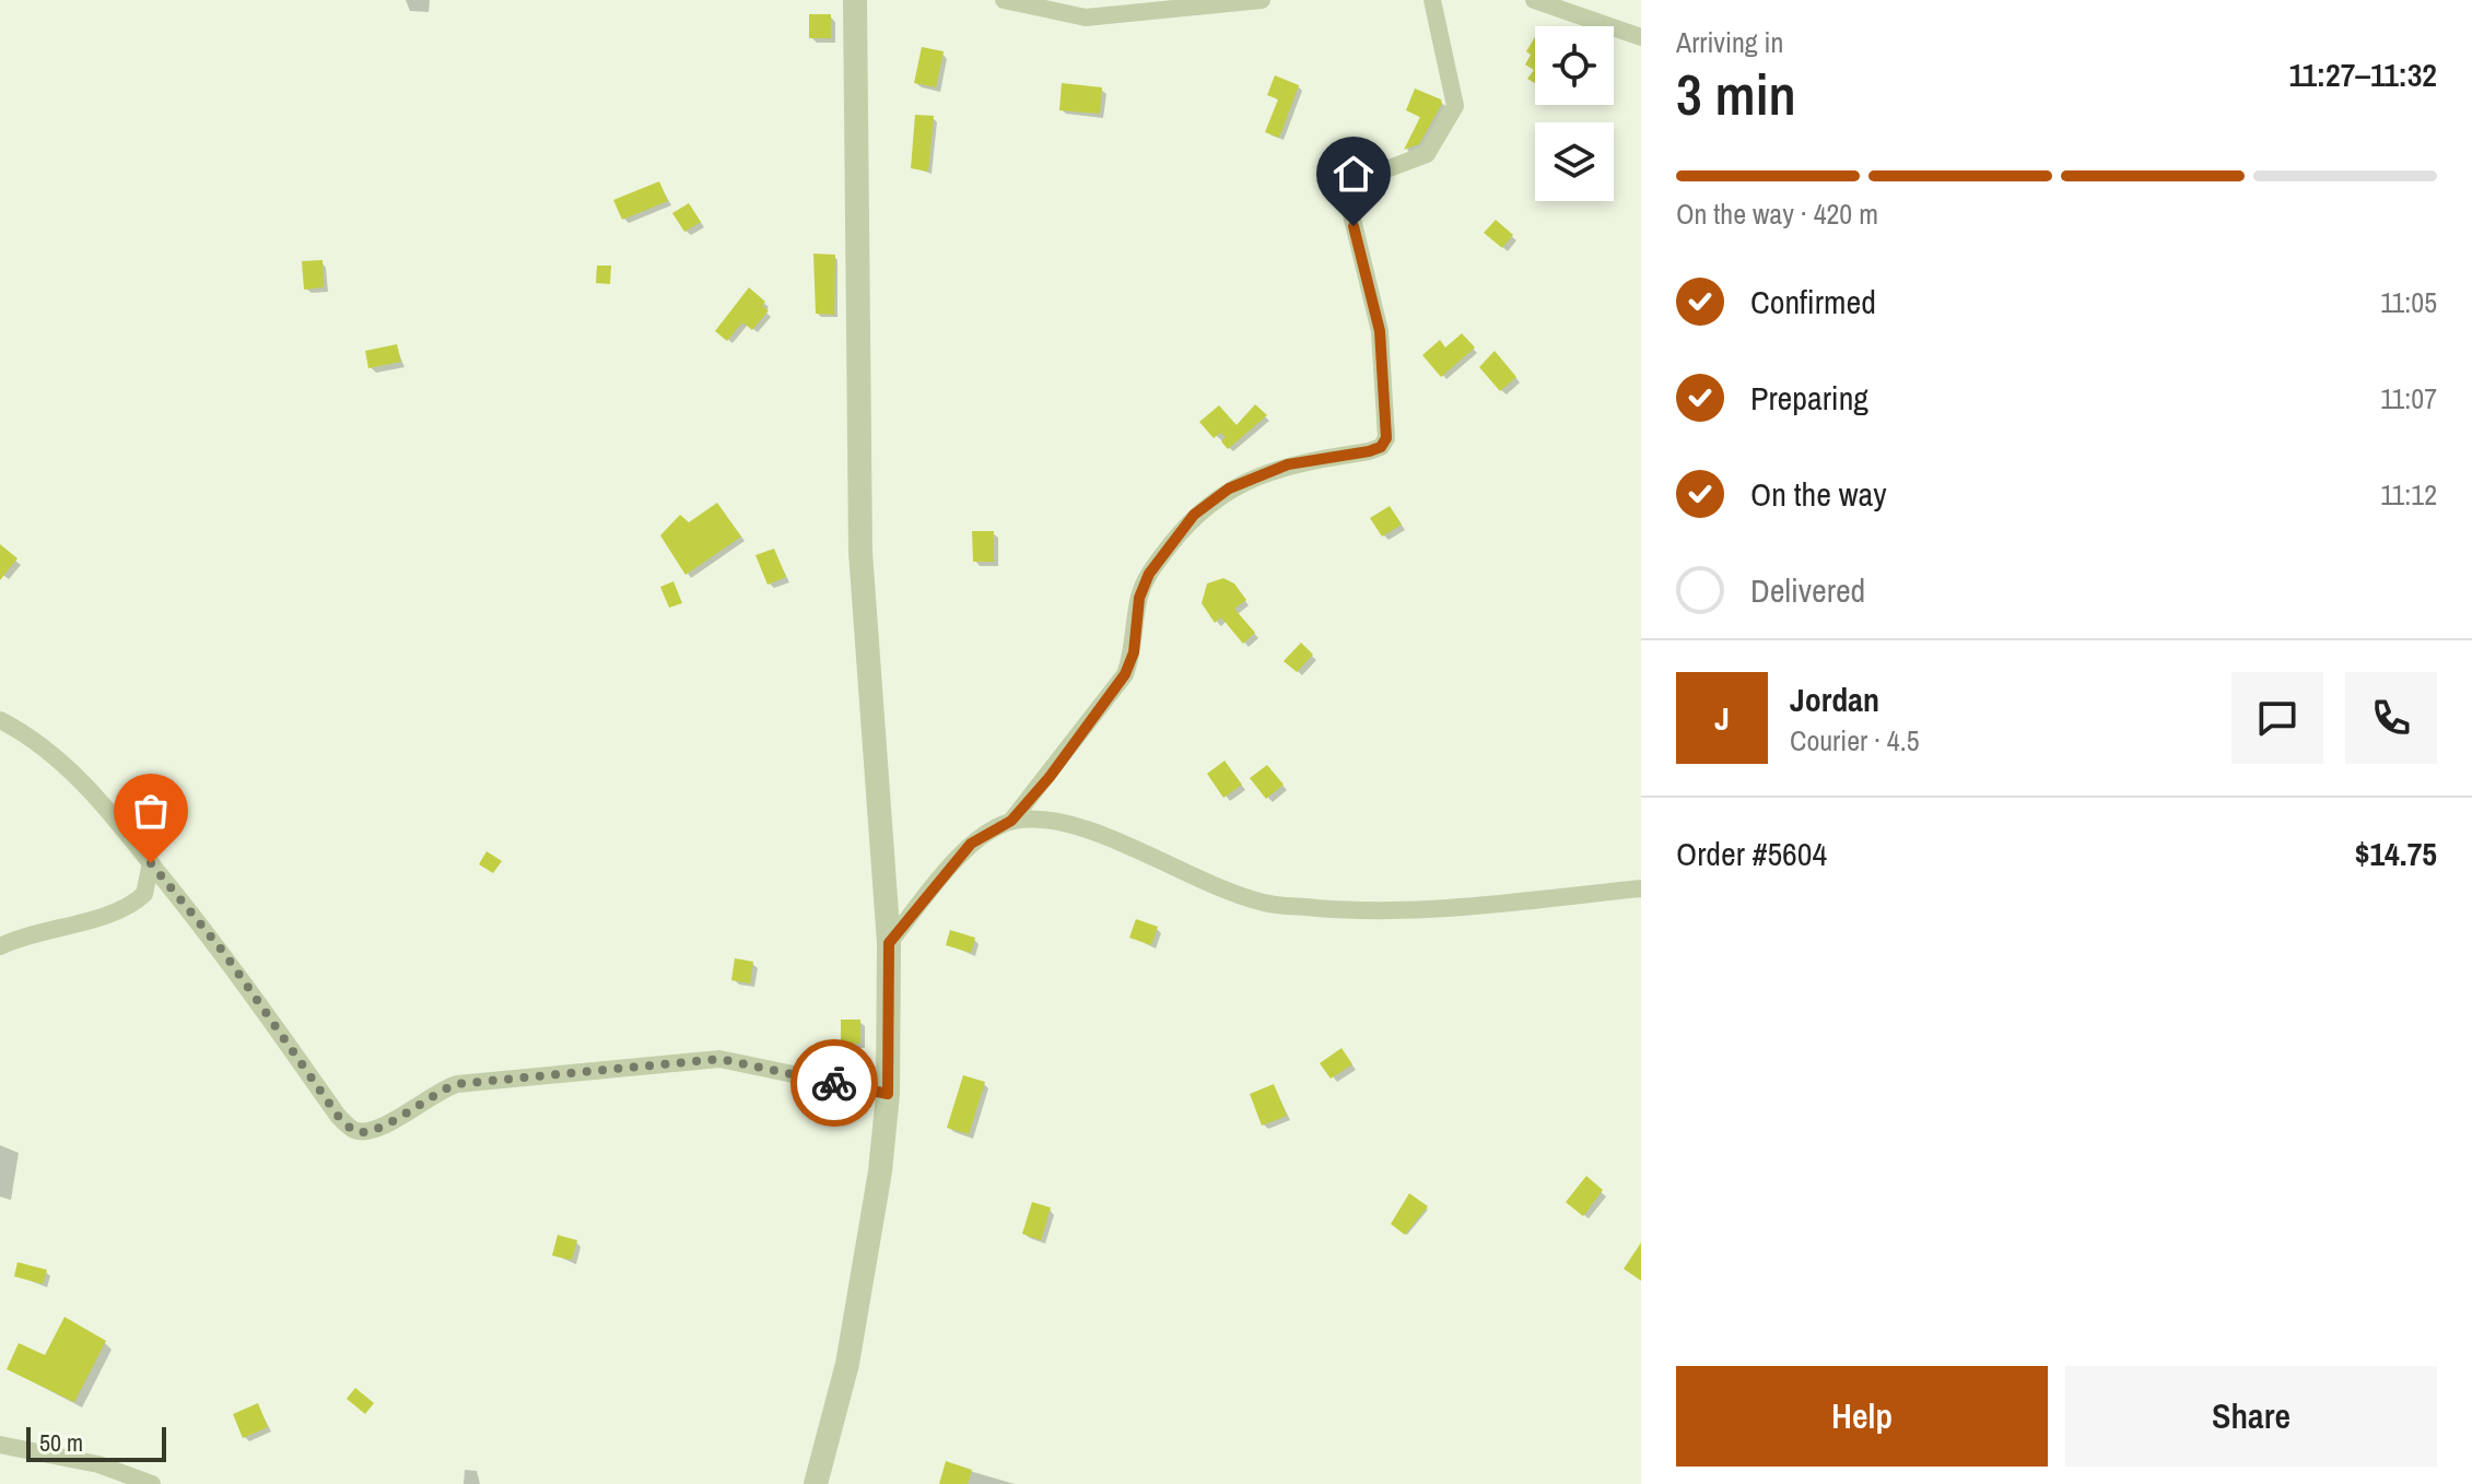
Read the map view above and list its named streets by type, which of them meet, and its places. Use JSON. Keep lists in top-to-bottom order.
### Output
{
  "scale_bar": "50 m",
  "page": {
    "heading": ["3 min", "Arriving in", "11:27–11:32"],
    "panel": [
      "Jordan",
      "Courier · 4.5",
      "Order #5604",
      "$14.75"
    ],
    "bar": "On the way · 420 m",
    "list": [
      ["Confirmed", "11:05"],
      ["Preparing", "11:07"],
      ["On the way", "11:12"],
      "Delivered"
    ],
    "round": "J",
    "buttons": ["Help", "Share"],
    "scale": "50 m"
  }
}
